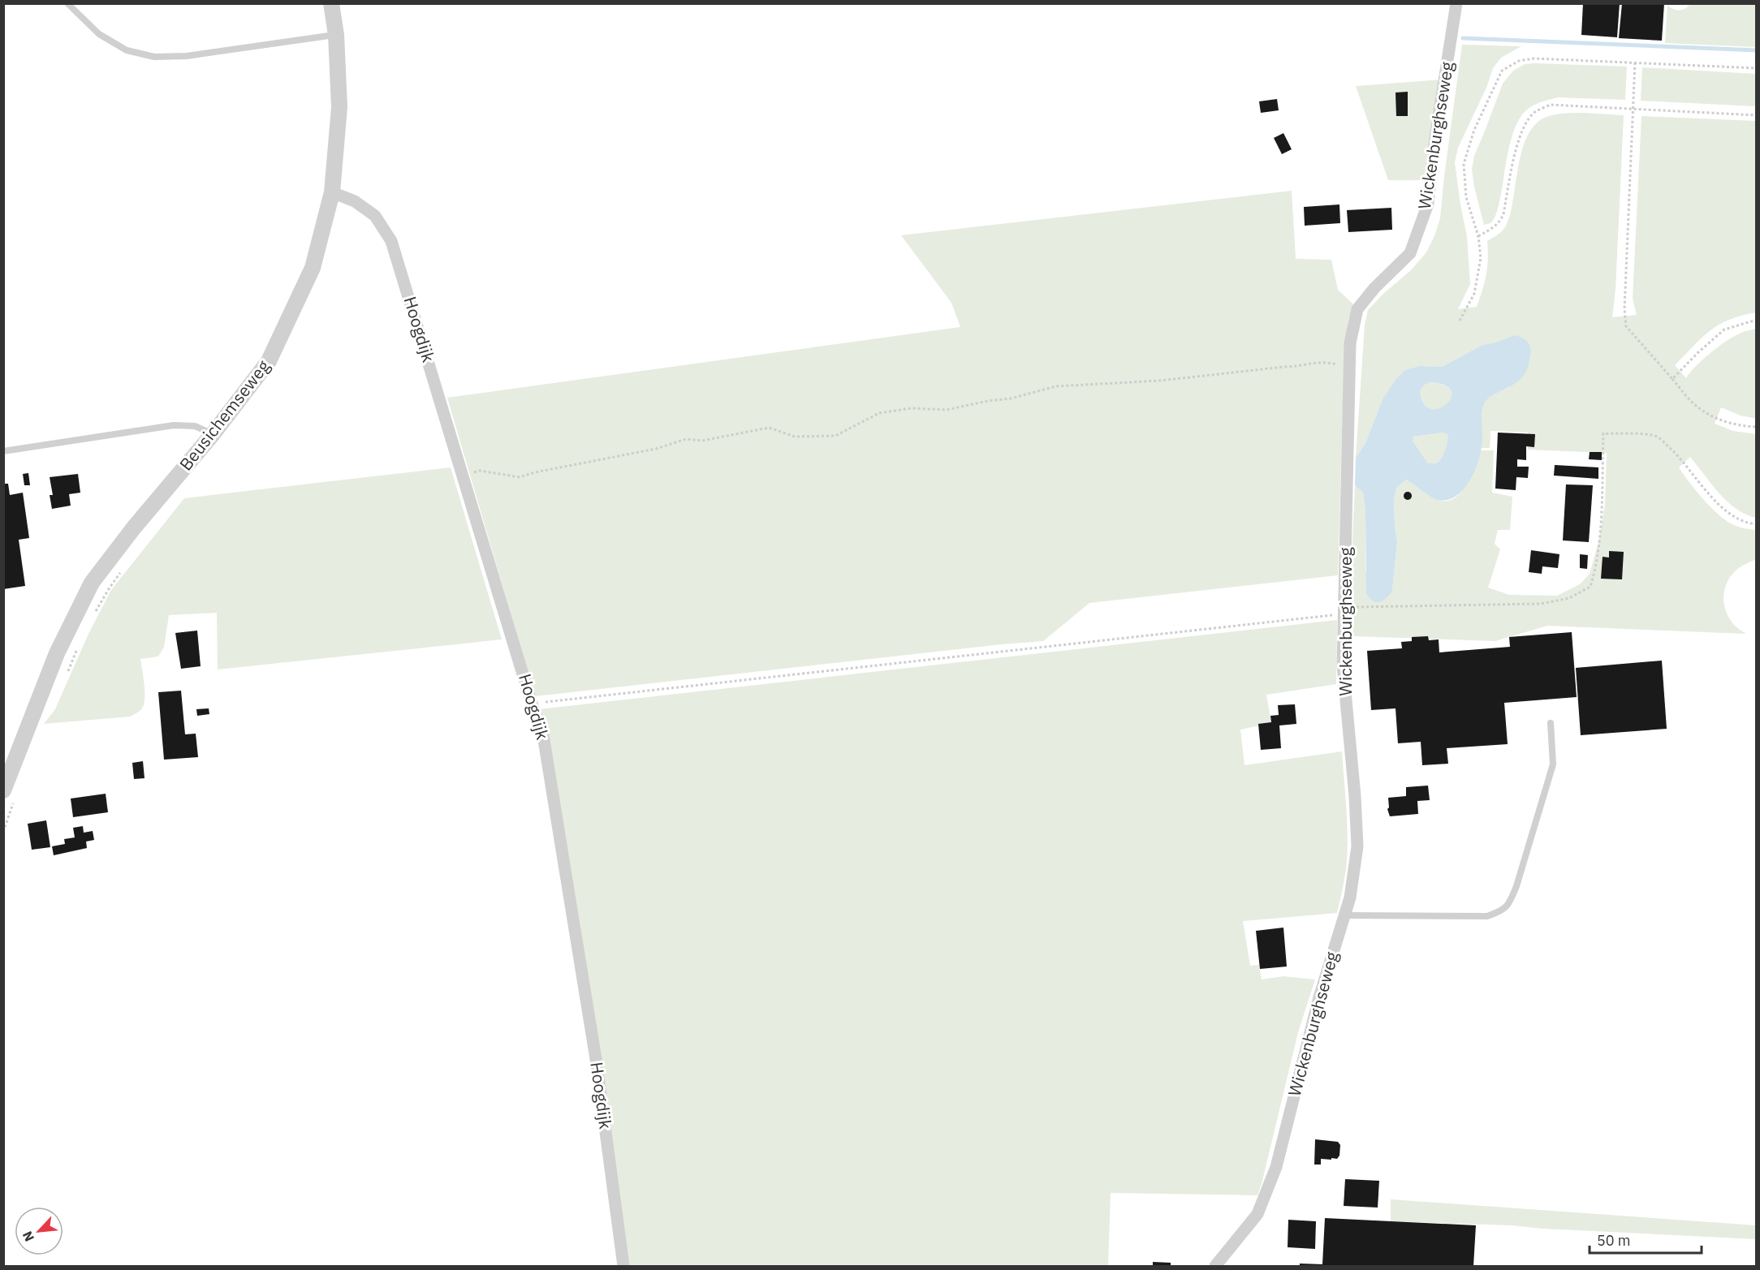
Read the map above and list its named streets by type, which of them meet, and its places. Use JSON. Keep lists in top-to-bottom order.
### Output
{
  "streets": {
    "street": ["Wickenburghseweg", "Hoogdijk", "Beusichemseweg"]
  },
  "crossings": [
    ["Hoogdijk", "Beusichemseweg"]
  ],
  "scale_bar": "50 m",
  "north": "bottom left"
}
